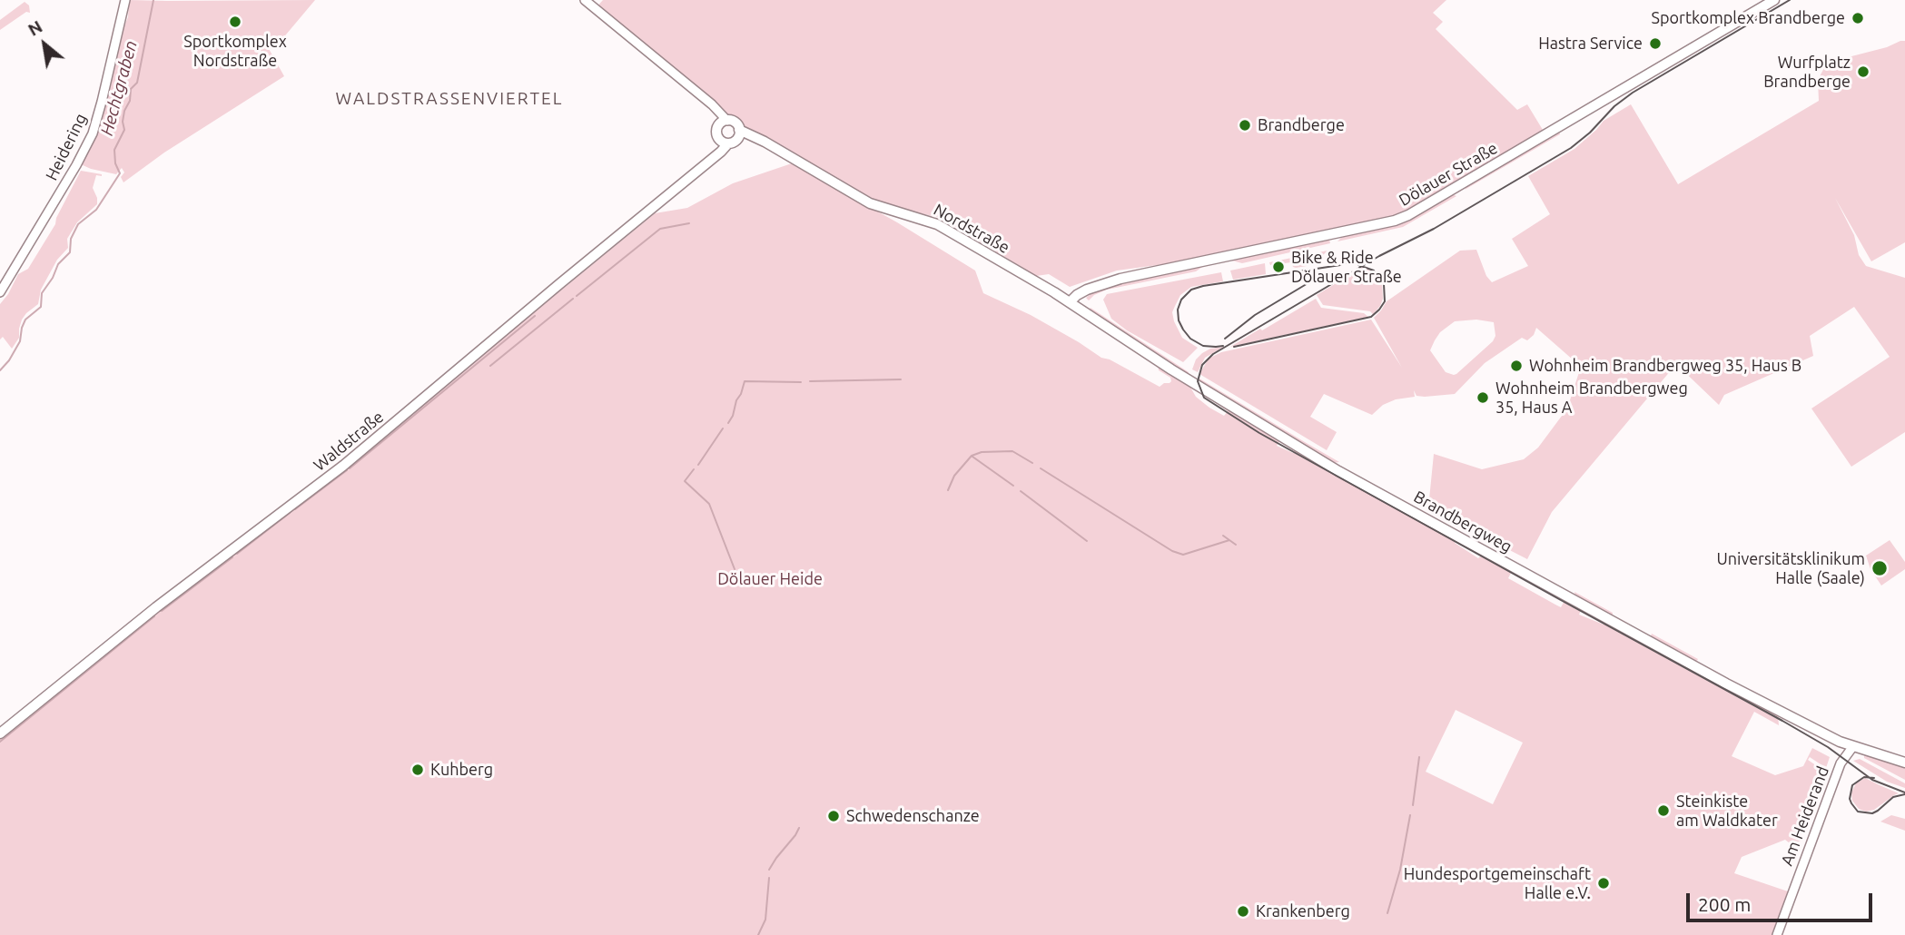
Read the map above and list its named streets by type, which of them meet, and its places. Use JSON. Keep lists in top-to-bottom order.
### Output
{
  "streets": {
    "main road": [
      "Dölauer Straße",
      "Nordstraße",
      "Waldstraße",
      "Brandbergweg"
    ],
    "street": ["Heidering", "Am Heiderand"]
  },
  "crossings": [
    ["Dölauer Straße", "Nordstraße"],
    ["Dölauer Straße", "Brandbergweg"],
    ["Nordstraße", "Brandbergweg"],
    ["Brandbergweg", "Am Heiderand"]
  ],
  "districts": ["WALDSTRASSENVIERTEL"],
  "water": ["Hechtgraben"],
  "parks": ["Dölauer Heide"],
  "places": [
    "Sportkomplex Brandberge",
    "Sportkomplex Nordstraße",
    "Hastra Service",
    "Wurfplatz Brandberge",
    "Brandberge",
    "Bike & Ride Dölauer Straße",
    "Wohnheim Brandbergweg 35, Haus B",
    "Wohnheim Brandbergweg 35, Haus A",
    "Universitätsklinikum Halle (Saale)",
    "Kuhberg",
    "Steinkiste am Waldkater",
    "Schwedenschanze",
    "Hundesportgemeinschaft Halle e.V.",
    "Krankenberg"
  ],
  "scale_bar": "200 m",
  "north": "top left"
}
